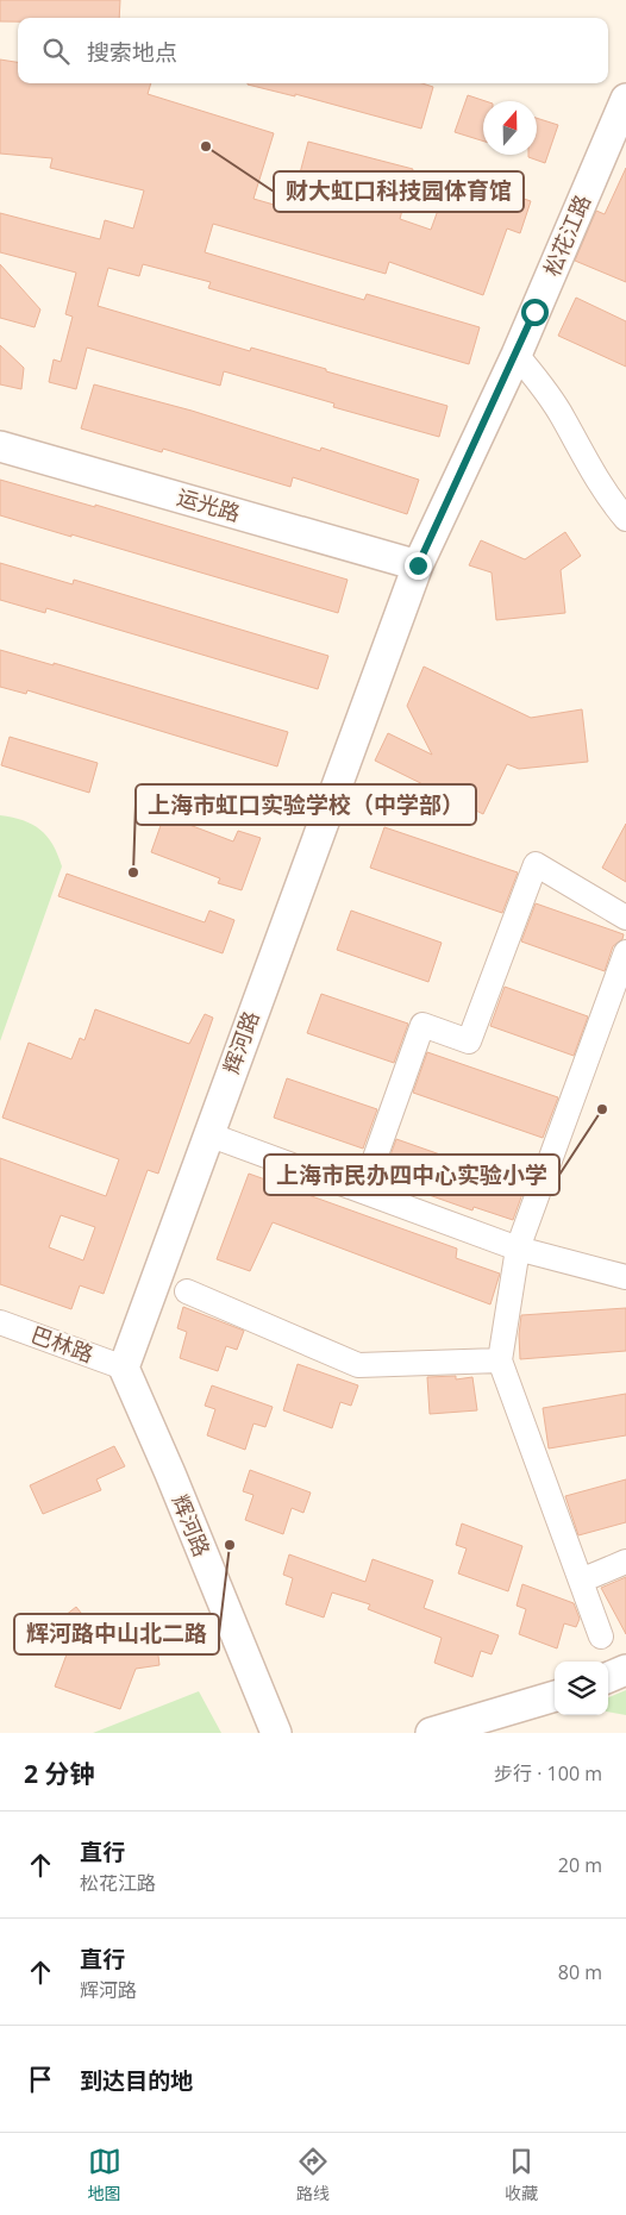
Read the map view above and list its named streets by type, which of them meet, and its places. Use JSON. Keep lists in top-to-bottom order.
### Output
{
  "streets": {
    "street": [
      "松花江路",
      "运光路",
      "辉河路",
      "巴林路"
    ]
  },
  "crossings": [
    ["松花江路", "辉河路"],
    ["运光路", "辉河路"],
    ["辉河路", "巴林路"]
  ],
  "places": [
    "财大虹口科技园体育馆",
    "上海市虹口实验学校（中学部）",
    "上海市民办四中心实验小学",
    "辉河路中山北二路"
  ],
  "north": "top",
  "page": {
    "search": "搜索地点",
    "heading": ["2 分钟", "步行 · 100 m"],
    "list": [
      ["直行", "松花江路", "20 m"],
      ["直行", "辉河路", "80 m"],
      "到达目的地"
    ],
    "nav": ["地图", "路线", "收藏"]
  }
}
